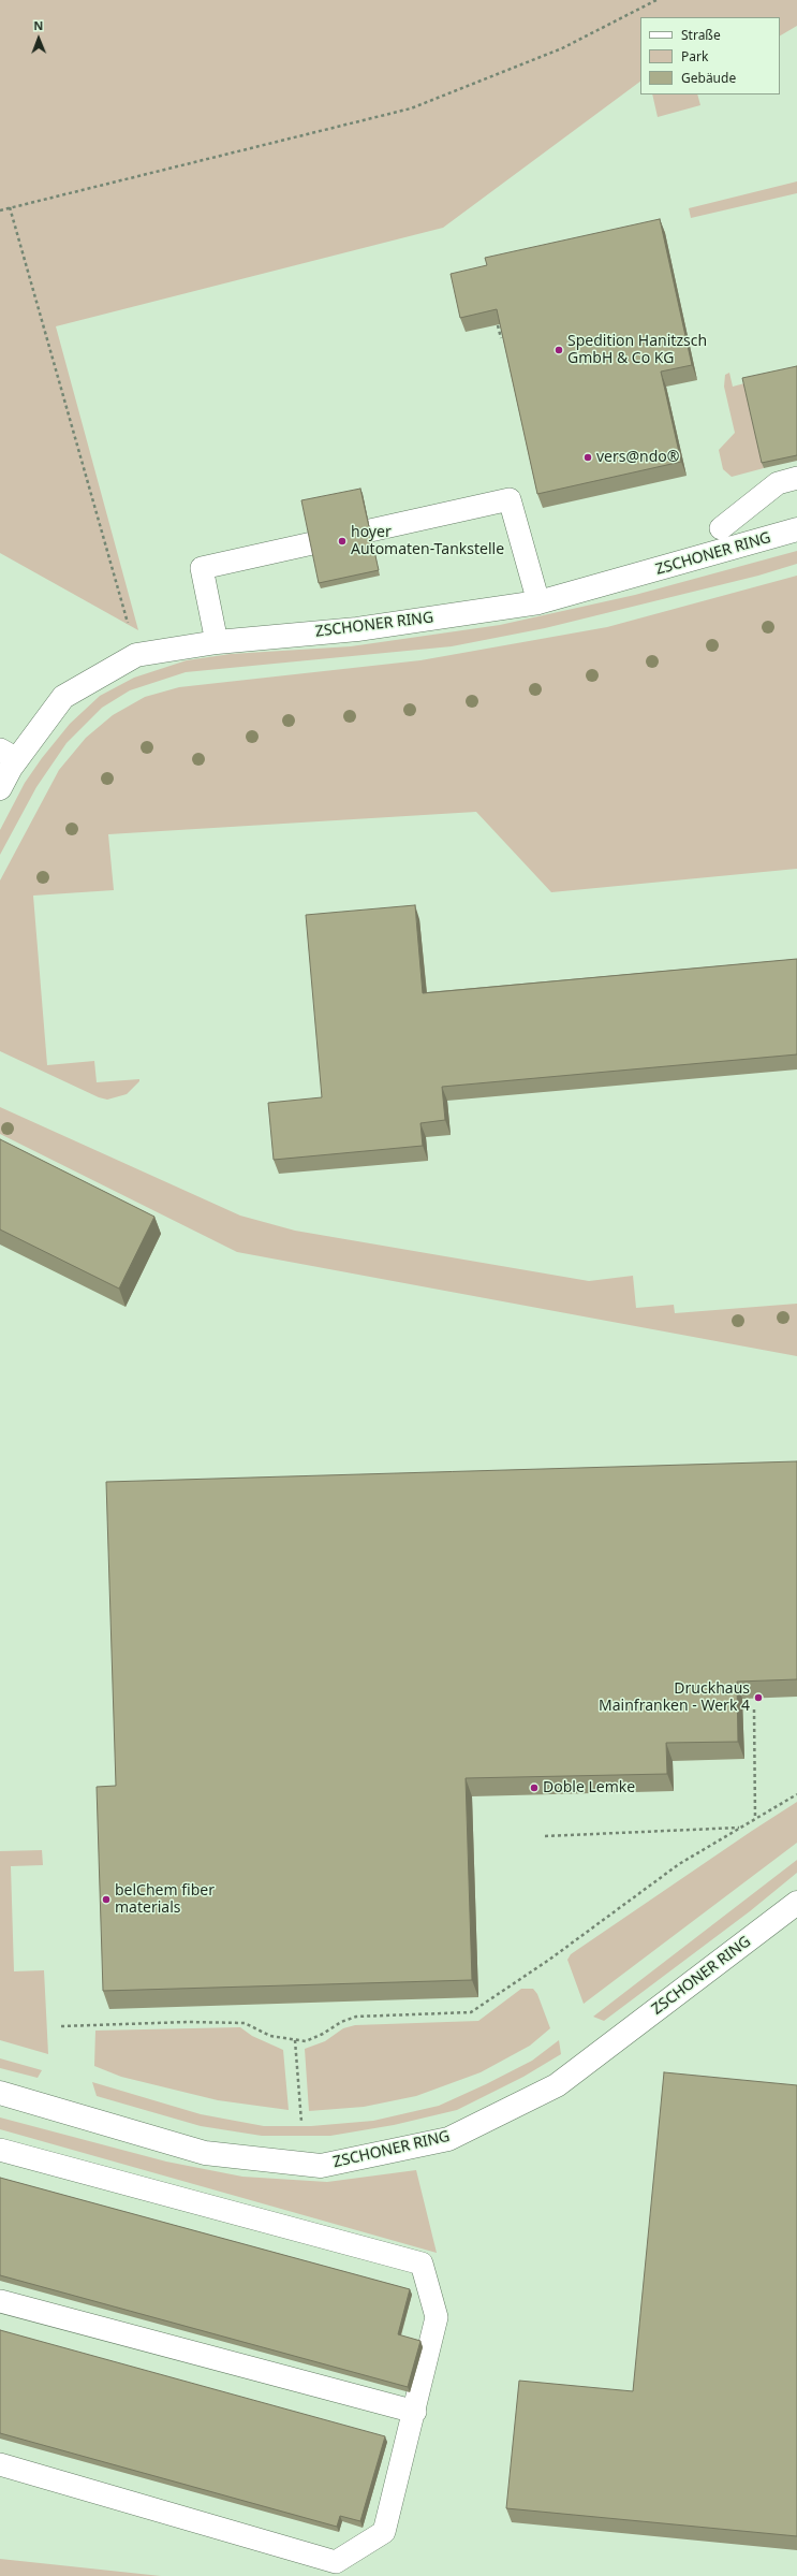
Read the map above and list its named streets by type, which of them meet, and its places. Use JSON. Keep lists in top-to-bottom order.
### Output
{
  "streets": {
    "street": ["ZSCHONER RING"]
  },
  "places": [
    "Spedition Hanitzsch GmbH & Co KG",
    "vers@ndo®",
    "hoyer Automaten-Tankstelle",
    "Druckhaus Mainfranken - Werk 4",
    "Doble Lemke",
    "belChem fiber materials"
  ],
  "legend": ["Straße", "Park", "Gebäude"],
  "north": "top"
}
